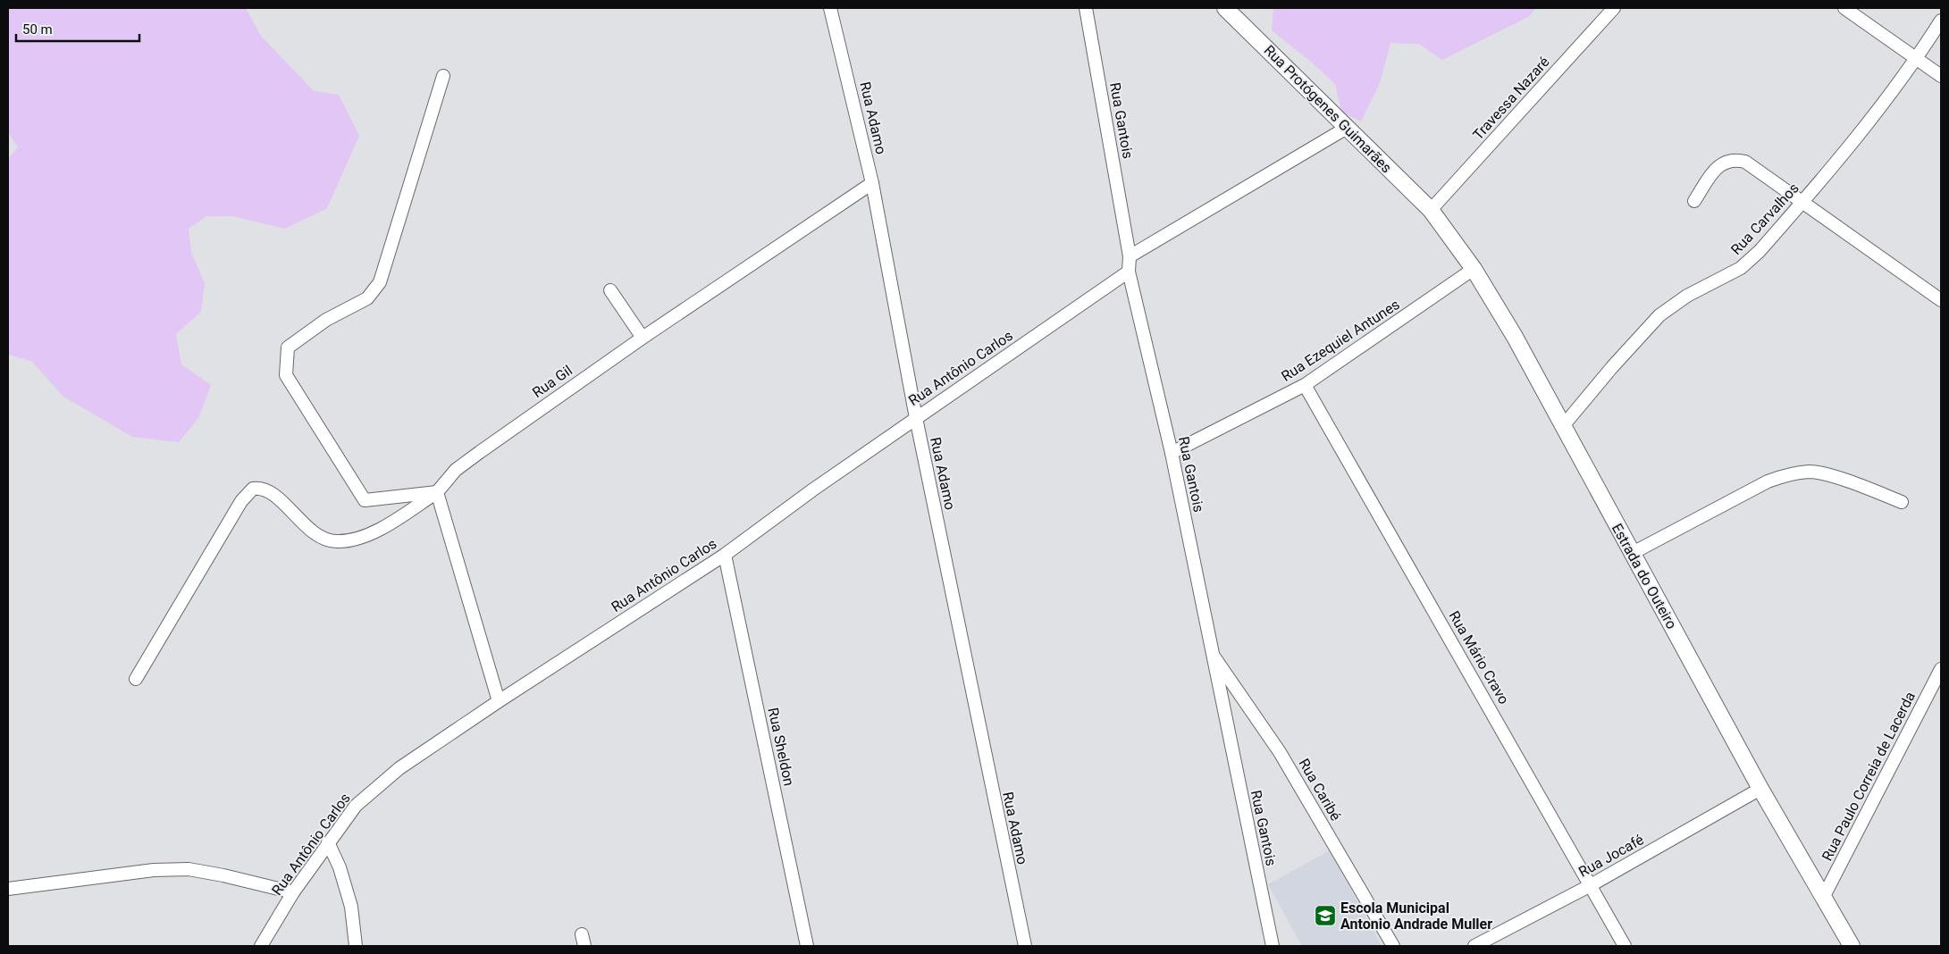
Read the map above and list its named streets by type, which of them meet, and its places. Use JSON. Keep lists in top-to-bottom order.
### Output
{
  "streets": {
    "street": [
      "Travessa Nazaré",
      "Rua Protógenes Guimarães",
      "Rua Adamo",
      "Rua Gantois",
      "Rua Carvalhos",
      "Rua Ezequiel Antunes",
      "Rua Antônio Carlos",
      "Rua Gil",
      "Estrada do Outeiro",
      "Rua Mário Cravo",
      "Rua Sheldon",
      "Rua Paulo Correia de Lacerda",
      "Rua Caribé",
      "Rua Jocafé"
    ]
  },
  "crossings": [
    ["Travessa Nazaré", "Rua Protógenes Guimarães"],
    ["Travessa Nazaré", "Estrada do Outeiro"],
    ["Rua Protógenes Guimarães", "Estrada do Outeiro"],
    ["Rua Adamo", "Rua Antônio Carlos"],
    ["Rua Adamo", "Rua Gil"],
    ["Rua Gantois", "Rua Ezequiel Antunes"],
    ["Rua Gantois", "Rua Antônio Carlos"],
    ["Rua Gantois", "Rua Caribé"],
    ["Rua Carvalhos", "Estrada do Outeiro"],
    ["Rua Ezequiel Antunes", "Estrada do Outeiro"],
    ["Rua Ezequiel Antunes", "Rua Mário Cravo"],
    ["Rua Antônio Carlos", "Rua Sheldon"],
    ["Estrada do Outeiro", "Rua Paulo Correia de Lacerda"],
    ["Estrada do Outeiro", "Rua Jocafé"],
    ["Rua Mário Cravo", "Rua Jocafé"]
  ],
  "places": {
    "school or university": ["Escola Municipal Antonio Andrade Muller"]
  },
  "scale_bar": "50 m"
}
